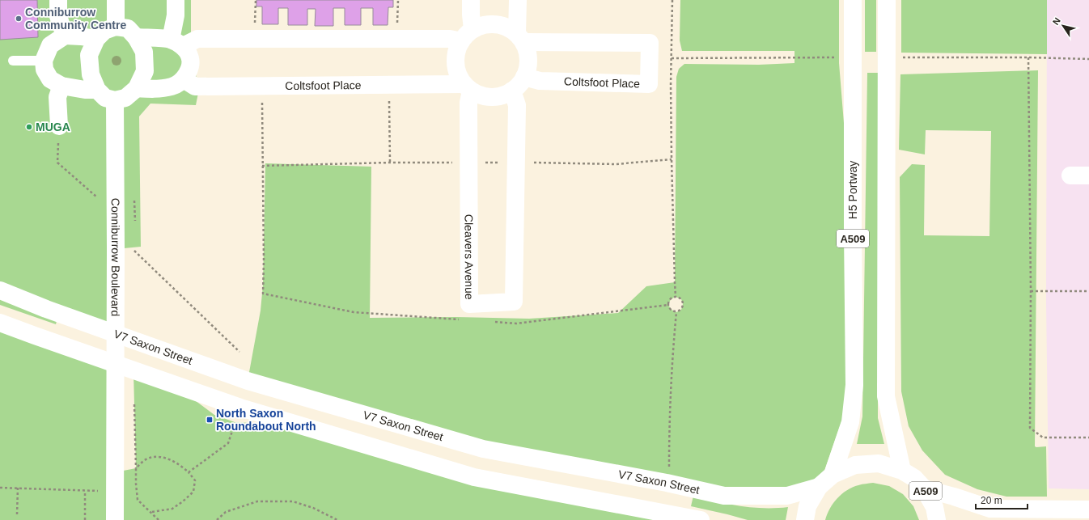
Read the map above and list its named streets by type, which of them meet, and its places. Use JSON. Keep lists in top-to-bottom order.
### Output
{
  "streets": {
    "street": [
      "Coltsfoot Place",
      "H5 Portway",
      "A509",
      "Cleavers Avenue",
      "Conniburrow Boulevard",
      "V7 Saxon Street"
    ]
  },
  "crossings": [
    ["Coltsfoot Place", "Cleavers Avenue"],
    ["H5 Portway", "A509"],
    ["A509", "V7 Saxon Street"]
  ],
  "places": {
    "other": ["Conniburrow Community Centre", "MUGA"],
    "transit": ["North Saxon Roundabout North"]
  },
  "scale_bar": "20 m",
  "north": "top left"
}
